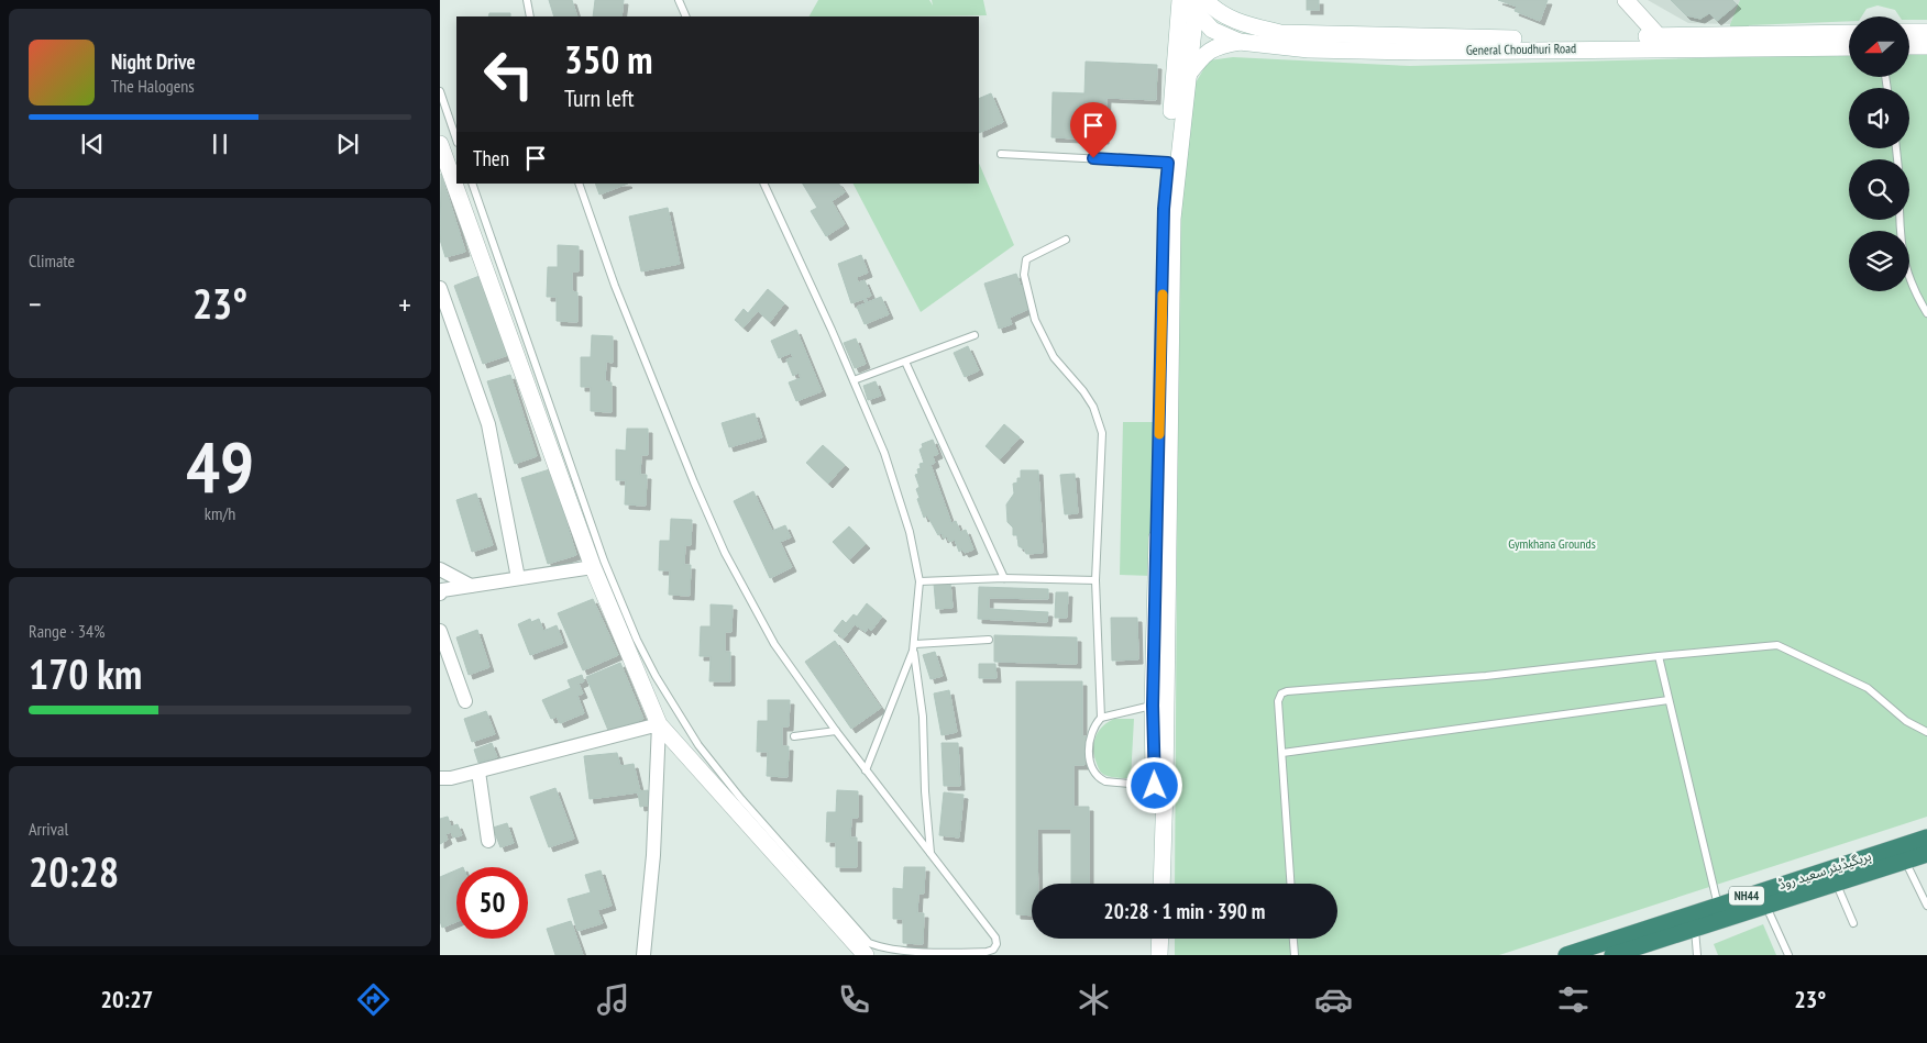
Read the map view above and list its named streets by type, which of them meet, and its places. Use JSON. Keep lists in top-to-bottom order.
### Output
{
  "streets": {
    "highway": ["بریگیڈیئر سعید روڈ", "NH44"],
    "main road": ["General Choudhuri Road"]
  },
  "parks": ["Gymkhana Grounds"],
  "north": "left",
  "page": {
    "turn": ["350 m", "Turn left"],
    "song": ["Night Drive", "The Halogens"],
    "then": "Then",
    "tile": [
      "Climate",
      ["49", "km/h"],
      ["Range · 34%", "170 km"],
      ["Arrival", "20:28"]
    ],
    "heat": ["−", "23°", "+"],
    "limit": "50",
    "trip": "20:28 · 1 min · 390 m",
    "tabs": ["20:27", "23°"]
  }
}
